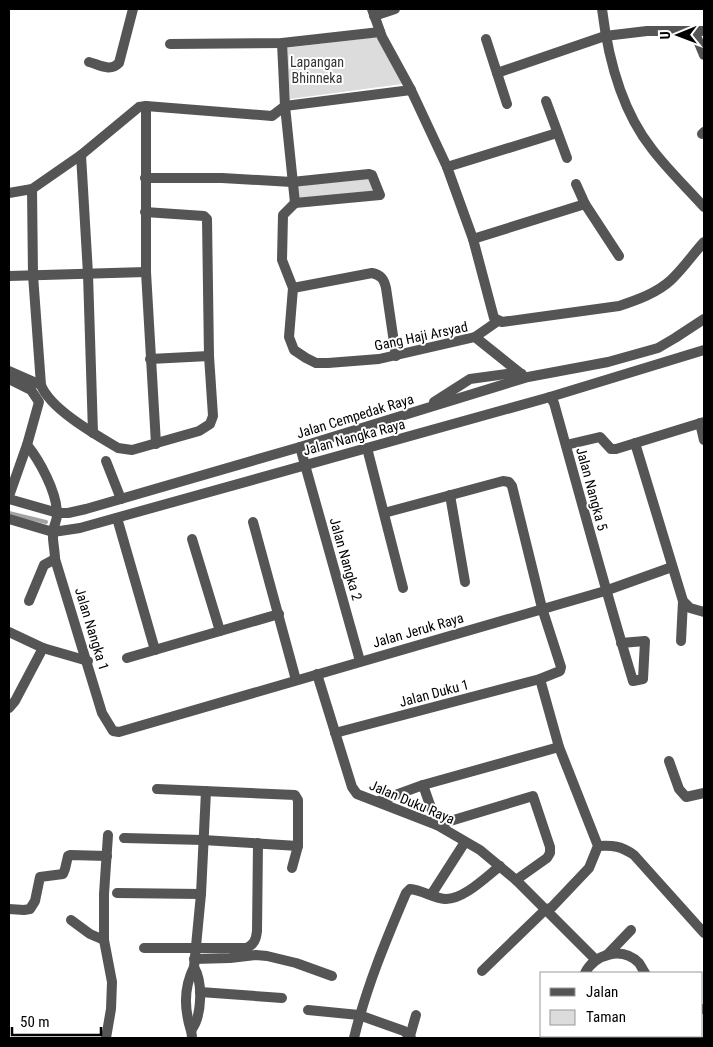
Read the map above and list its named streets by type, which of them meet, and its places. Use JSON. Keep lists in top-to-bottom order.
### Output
{
  "streets": {
    "street": [
      "Gang Haji Arsyad",
      "Jalan Cempedak Raya",
      "Jalan Nangka Raya",
      "Jalan Nangka 5",
      "Jalan Nangka 2",
      "Jalan Nangka 1",
      "Jalan Jeruk Raya",
      "Jalan Duku 1",
      "Jalan Duku Raya"
    ]
  },
  "crossings": [
    ["Gang Haji Arsyad", "Jalan Cempedak Raya"],
    ["Jalan Cempedak Raya", "Jalan Nangka 2"],
    ["Jalan Nangka Raya", "Jalan Nangka 5"],
    ["Jalan Nangka Raya", "Jalan Nangka 2"],
    ["Jalan Nangka Raya", "Jalan Nangka 1"],
    ["Jalan Nangka 5", "Jalan Jeruk Raya"],
    ["Jalan Nangka 2", "Jalan Jeruk Raya"],
    ["Jalan Nangka 1", "Jalan Jeruk Raya"],
    ["Jalan Jeruk Raya", "Jalan Duku 1"],
    ["Jalan Jeruk Raya", "Jalan Duku Raya"],
    ["Jalan Duku 1", "Jalan Duku Raya"]
  ],
  "parks": ["Lapangan Bhinneka"],
  "legend": ["Jalan", "Taman"],
  "scale_bar": "50 m",
  "north": "left"
}
